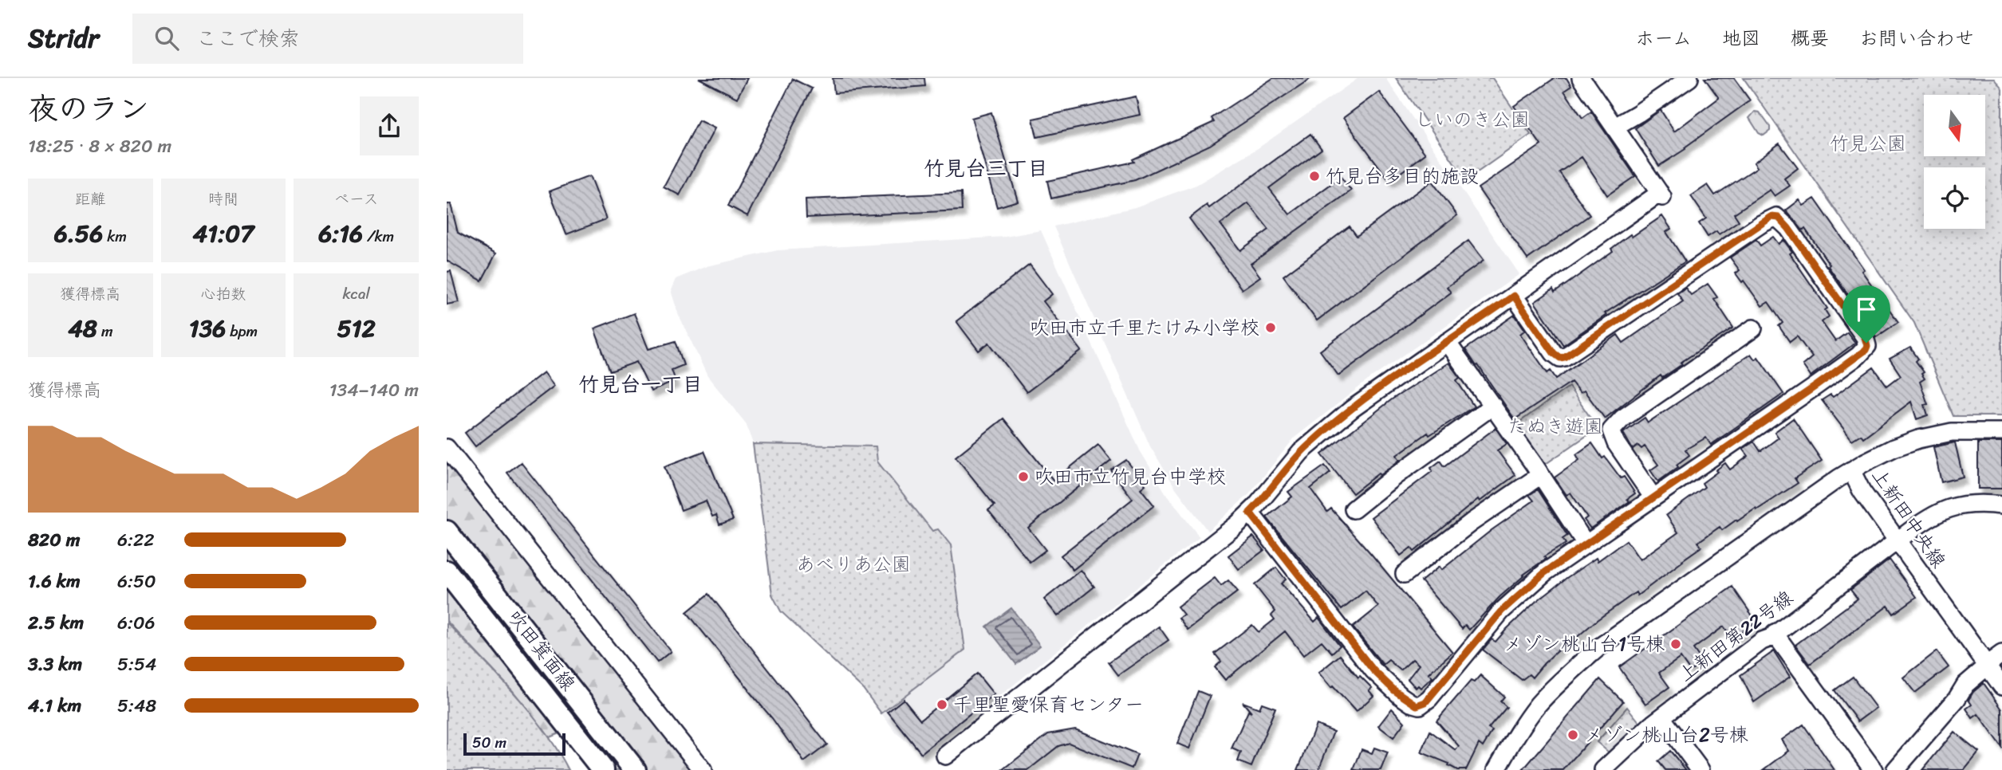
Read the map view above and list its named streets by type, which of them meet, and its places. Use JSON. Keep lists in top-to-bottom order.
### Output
{
  "streets": {
    "main road": ["吹田箕面線"],
    "street": ["上新田中央線", "上新田第22号線"]
  },
  "crossings": [
    ["上新田中央線", "上新田第22号線"]
  ],
  "districts": ["竹見台三丁目", "竹見台一丁目"],
  "parks": [
    "しいのき公園",
    "竹見公園",
    "たぬき遊園",
    "あべりあ公園"
  ],
  "places": [
    "竹見台多目的施設",
    "吹田市立千里たけみ小学校",
    "吹田市立竹見台中学校",
    "メゾン桃山台1号棟",
    "千里聖愛保育センター",
    "メゾン桃山台2号棟"
  ],
  "scale_bar": "50 m",
  "north": "bottom",
  "page": {
    "header": "Stridr",
    "search": "ここで検索",
    "nav": [
      "ホーム",
      "地図",
      "概要",
      "お問い合わせ"
    ],
    "heading": ["夜のラン", "18:25 · 8 × 820 m"],
    "stats": [
      ["距離", "6.56 km"],
      ["時間", "41:07"],
      ["ペース", "6:16 /km"],
      ["獲得標高", "48 m"],
      ["心拍数", "136 bpm"],
      ["kcal", "512"]
    ],
    "chart": ["獲得標高", "134–140 m"],
    "list": [
      {
        "name": "820 m",
        "note": "6:22"
      },
      {
        "name": "1.6 km",
        "note": "6:50"
      },
      {
        "name": "2.5 km",
        "note": "6:06"
      },
      {
        "name": "3.3 km",
        "note": "5:54"
      },
      {
        "name": "4.1 km",
        "note": "5:48"
      }
    ],
    "scale": "50 m"
  }
}
